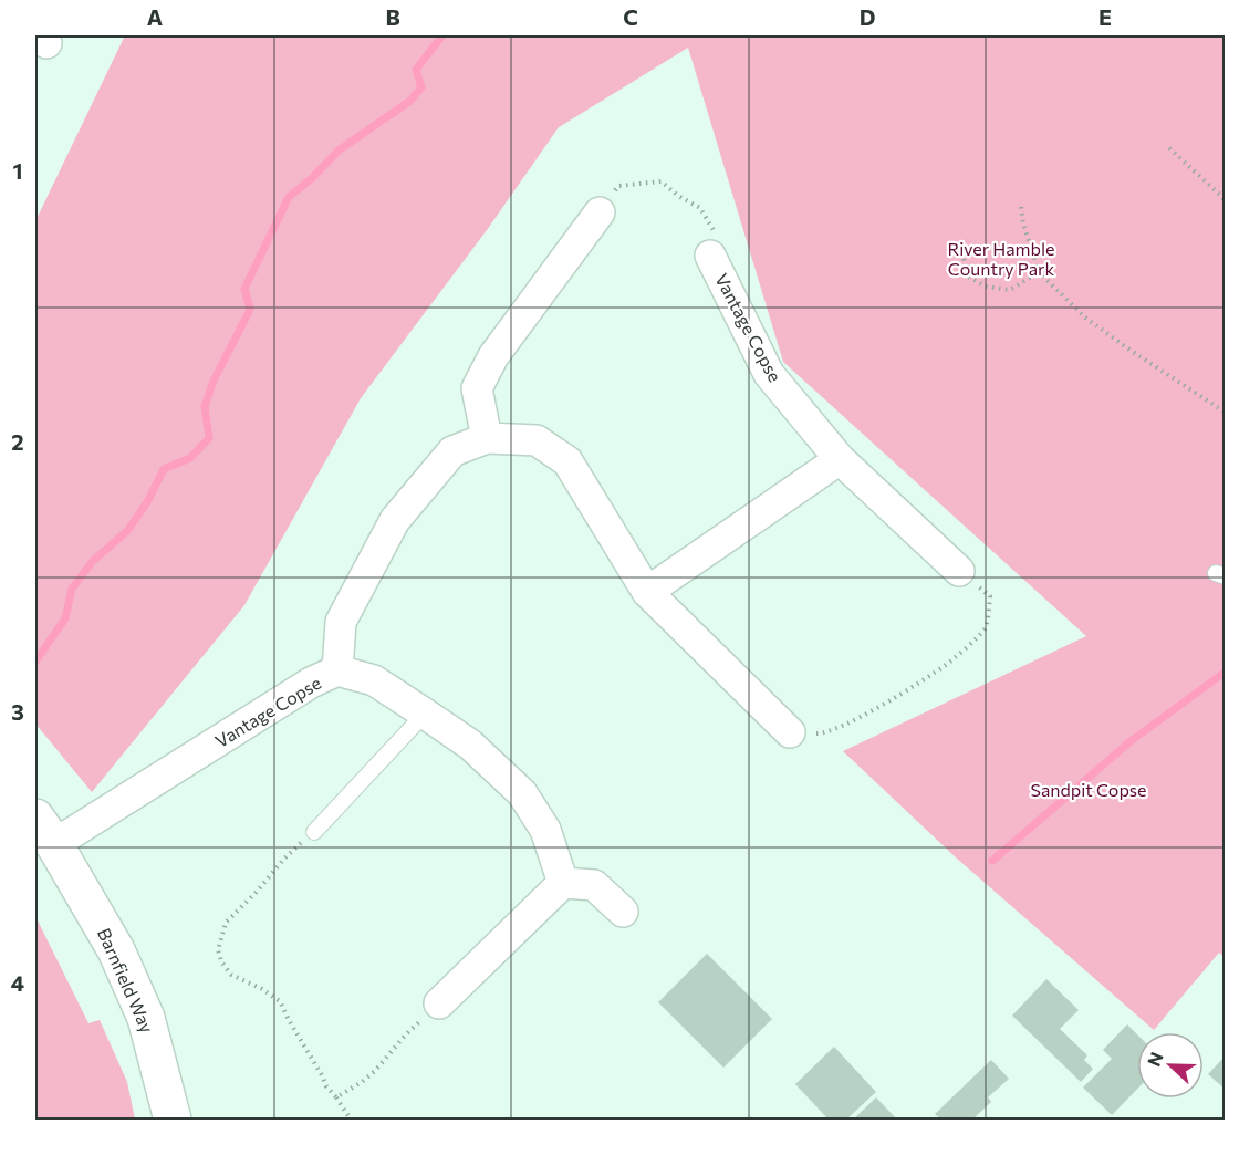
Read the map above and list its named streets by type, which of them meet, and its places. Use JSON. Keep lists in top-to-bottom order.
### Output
{
  "streets": {
    "street": ["Vantage Copse", "Barnfield Way"]
  },
  "crossings": [
    ["Vantage Copse", "Barnfield Way"]
  ],
  "parks": ["River Hamble Country Park", "Sandpit Copse"],
  "north": "left",
  "grid": {
    "columns": [
      "A",
      "B",
      "C",
      "D",
      "E"
    ],
    "rows": [
      "1",
      "2",
      "3",
      "4"
    ]
  }
}
